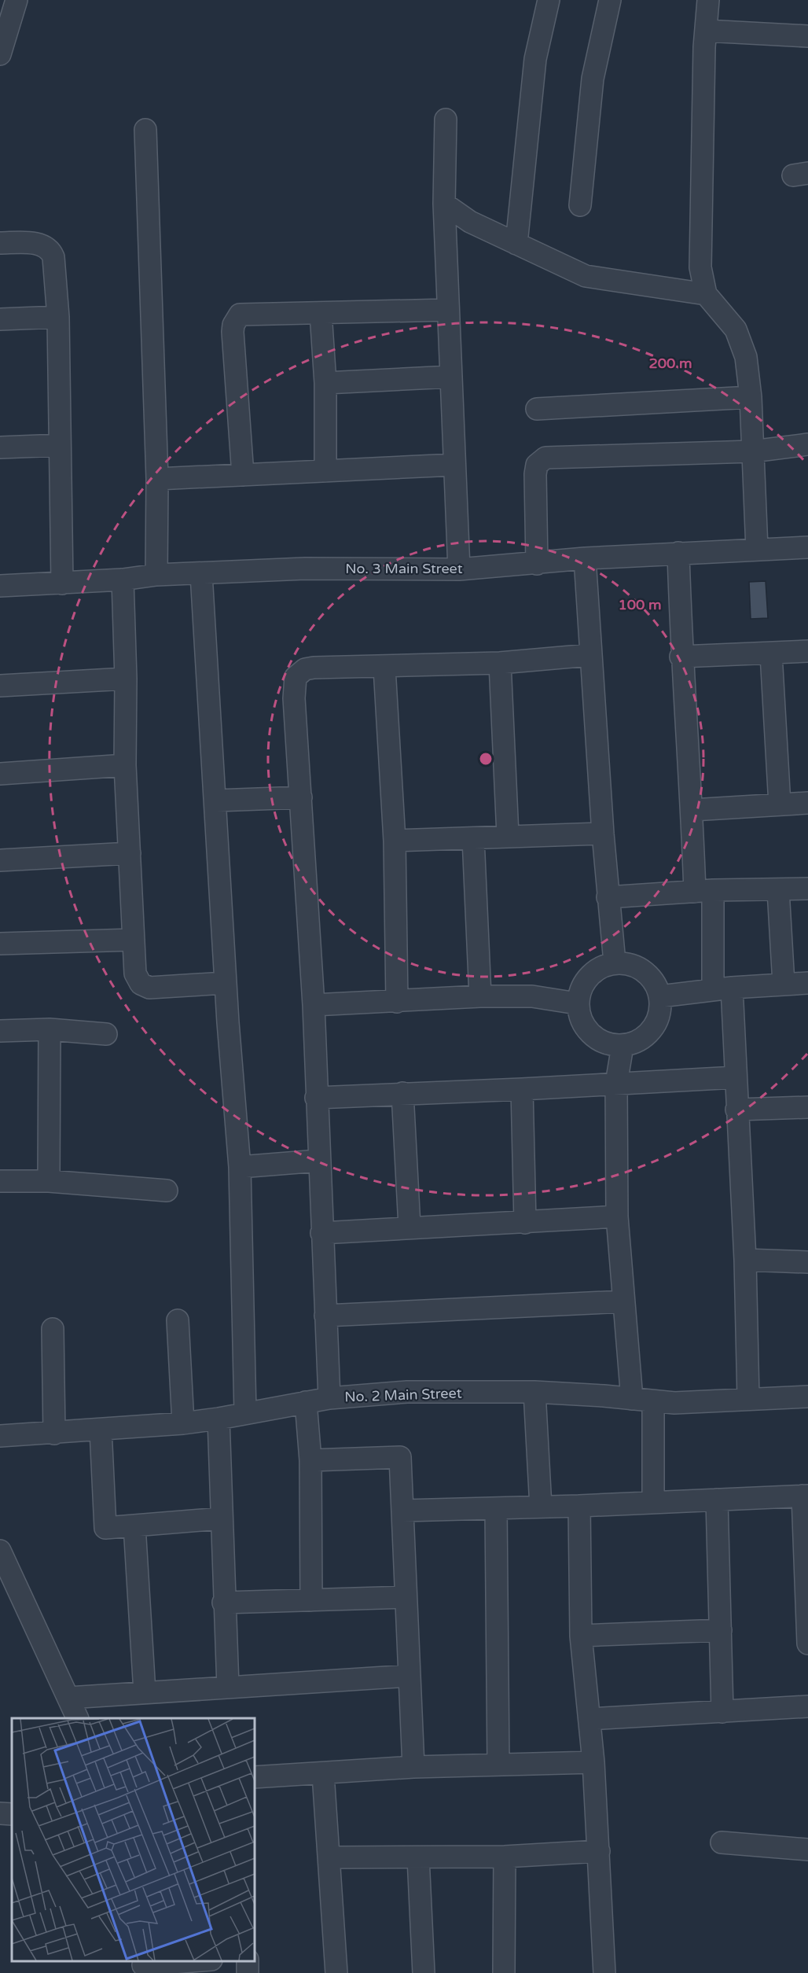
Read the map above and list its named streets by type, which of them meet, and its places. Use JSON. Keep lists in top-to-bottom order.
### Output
{
  "streets": {
    "street": ["No. 3 Main Street", "No. 2 Main Street"]
  },
  "rings": ["200 m", "100 m"]
}
